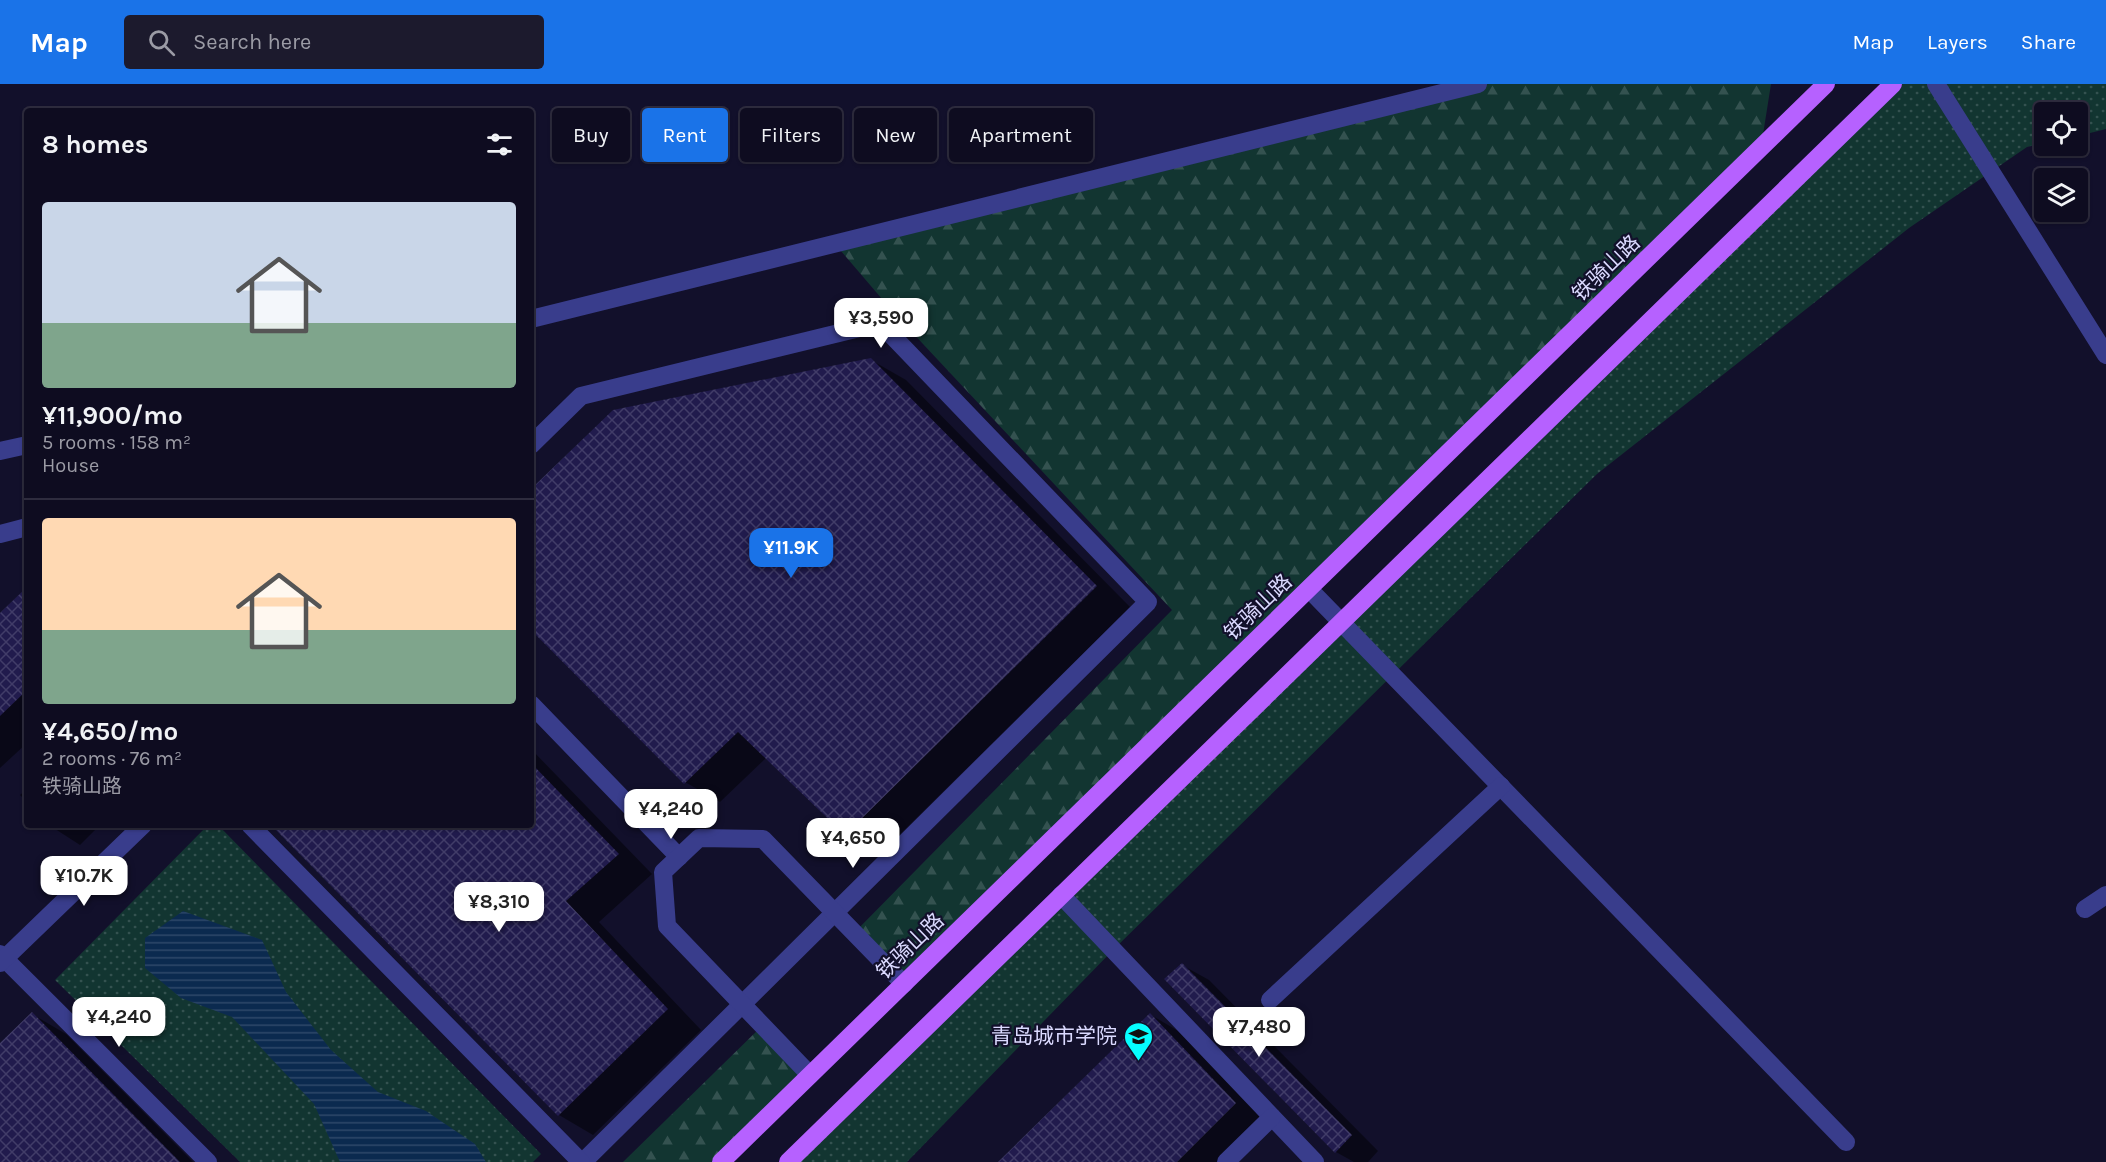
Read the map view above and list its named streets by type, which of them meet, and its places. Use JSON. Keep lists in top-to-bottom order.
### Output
{
  "streets": {
    "main road": ["铁骑山路"]
  },
  "places": {
    "school or university": ["青岛城市学院"]
  },
  "page": {
    "header": "Map",
    "search": "Search here",
    "nav": ["Map", "Layers", "Share"],
    "chip": [
      "Buy",
      "Rent",
      "Filters",
      "New",
      "Apartment"
    ],
    "heading": "8 homes",
    "list": [
      {
        "name": "¥11,900/mo",
        "note": "5 rooms · 158 m² · House"
      },
      {
        "name": "¥4,650/mo",
        "note": "2 rooms · 76 m² · 铁骑山路"
      }
    ],
    "price": [
      "¥3,590",
      "¥11.9K",
      "¥4,240",
      "¥4,650",
      "¥10.7K",
      "¥8,310",
      "¥4,240",
      "¥7,480"
    ]
  }
}
